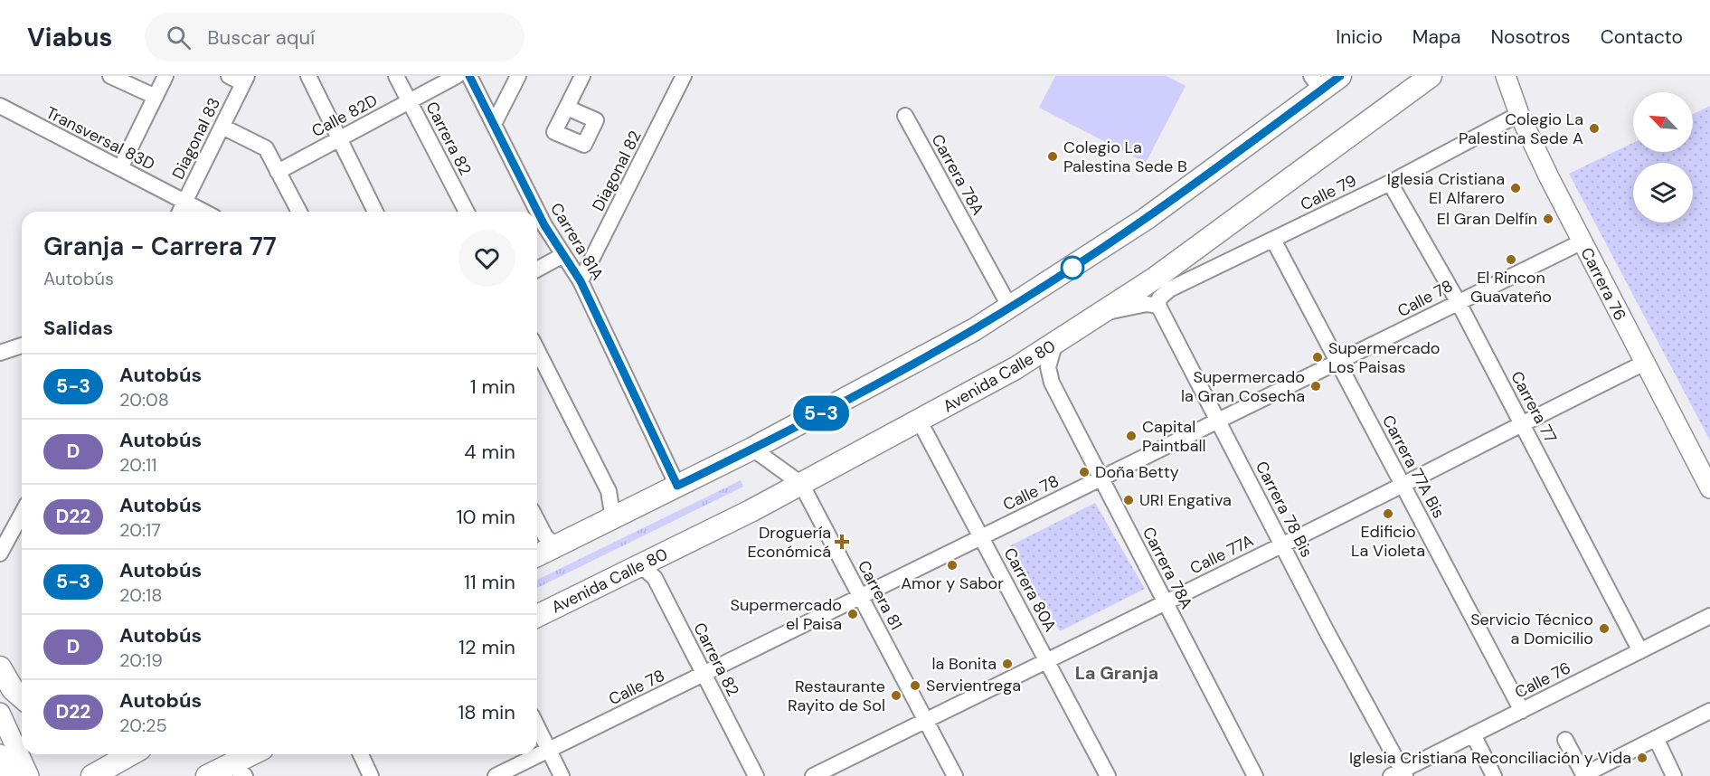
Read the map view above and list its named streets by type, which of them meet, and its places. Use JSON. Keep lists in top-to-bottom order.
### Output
{
  "streets": {
    "highway": ["Avenida Calle 80"],
    "main road": ["Carrera 76"],
    "street": [
      "Calle 82D",
      "Transversal 83D",
      "Diagonal 83",
      "Carrera 82",
      "Diagonal 82",
      "Carrera 78A",
      "Calle 79",
      "Carrera 81A",
      "Calle 78",
      "Carrera 77",
      "Carrera 77A Bis",
      "Carrera 78 Bis",
      "Calle 77A",
      "Carrera 80A",
      "Carrera 81",
      "Calle 76"
    ]
  },
  "crossings": [
    ["Calle 82D", "Carrera 82"],
    ["Transversal 83D", "Diagonal 83"],
    ["Carrera 82", "Calle 78"],
    ["Carrera 82", "Avenida Calle 80"],
    ["Diagonal 82", "Carrera 81A"],
    ["Carrera 78A", "Calle 78"],
    ["Carrera 78A", "Avenida Calle 80"],
    ["Carrera 78A", "Calle 77A"],
    ["Calle 79", "Carrera 76"],
    ["Calle 79", "Carrera 77"],
    ["Calle 79", "Carrera 77A Bis"],
    ["Calle 79", "Carrera 78 Bis"],
    ["Carrera 76", "Calle 78"],
    ["Carrera 76", "Calle 77A"],
    ["Calle 78", "Carrera 77"],
    ["Calle 78", "Carrera 77A Bis"],
    ["Calle 78", "Carrera 78 Bis"],
    ["Calle 78", "Carrera 80A"],
    ["Calle 78", "Carrera 81"],
    ["Avenida Calle 80", "Carrera 80A"],
    ["Avenida Calle 80", "Carrera 81"],
    ["Carrera 77", "Calle 77A"],
    ["Carrera 77", "Calle 76"],
    ["Carrera 77A Bis", "Calle 77A"],
    ["Carrera 77A Bis", "Calle 76"],
    ["Carrera 78 Bis", "Calle 77A"],
    ["Carrera 78 Bis", "Calle 76"],
    ["Calle 77A", "Carrera 80A"],
    ["Calle 77A", "Carrera 81"]
  ],
  "districts": ["La Granja"],
  "places": {
    "other": [
      "Colegio La Palestina Sede A",
      "Colegio La Palestina Sede B",
      "Iglesia Cristiana El Alfarero",
      "El Gran Delfín",
      "El Rincon Guavateño",
      "Supermercado Los Paisas",
      "Supermercado la Gran Cosecha",
      "Capital Paintball",
      "Doña Betty",
      "URI Engativa",
      "Edificio La Violeta",
      "Amor y Sabor",
      "Supermercado el Paisa",
      "Servicio Técnico a Domicilio",
      "la Bonita",
      "Servientrega",
      "Restaurante Rayito de Sol",
      "Iglesia Cristiana Reconciliación y Vida"
    ],
    "health": ["Droguería Económicá"]
  },
  "lines": ["bus line 5-3"],
  "north": "top left",
  "page": {
    "header": "Viabus",
    "search": "Buscar aquí",
    "nav": [
      "Inicio",
      "Mapa",
      "Nosotros",
      "Contacto"
    ],
    "on_map": "5-3",
    "heading": [
      ["Granja - Carrera 77", "Autobús"],
      "Salidas"
    ],
    "list": [
      {
        "mark": "5-3",
        "name": "Autobús",
        "note": "20:08",
        "value": "1 min"
      },
      {
        "mark": "D",
        "name": "Autobús",
        "note": "20:11",
        "value": "4 min"
      },
      {
        "mark": "D22",
        "name": "Autobús",
        "note": "20:17",
        "value": "10 min"
      },
      {
        "mark": "5-3",
        "name": "Autobús",
        "note": "20:18",
        "value": "11 min"
      },
      {
        "mark": "D",
        "name": "Autobús",
        "note": "20:19",
        "value": "12 min"
      },
      {
        "mark": "D22",
        "name": "Autobús",
        "note": "20:25",
        "value": "18 min"
      }
    ]
  }
}
